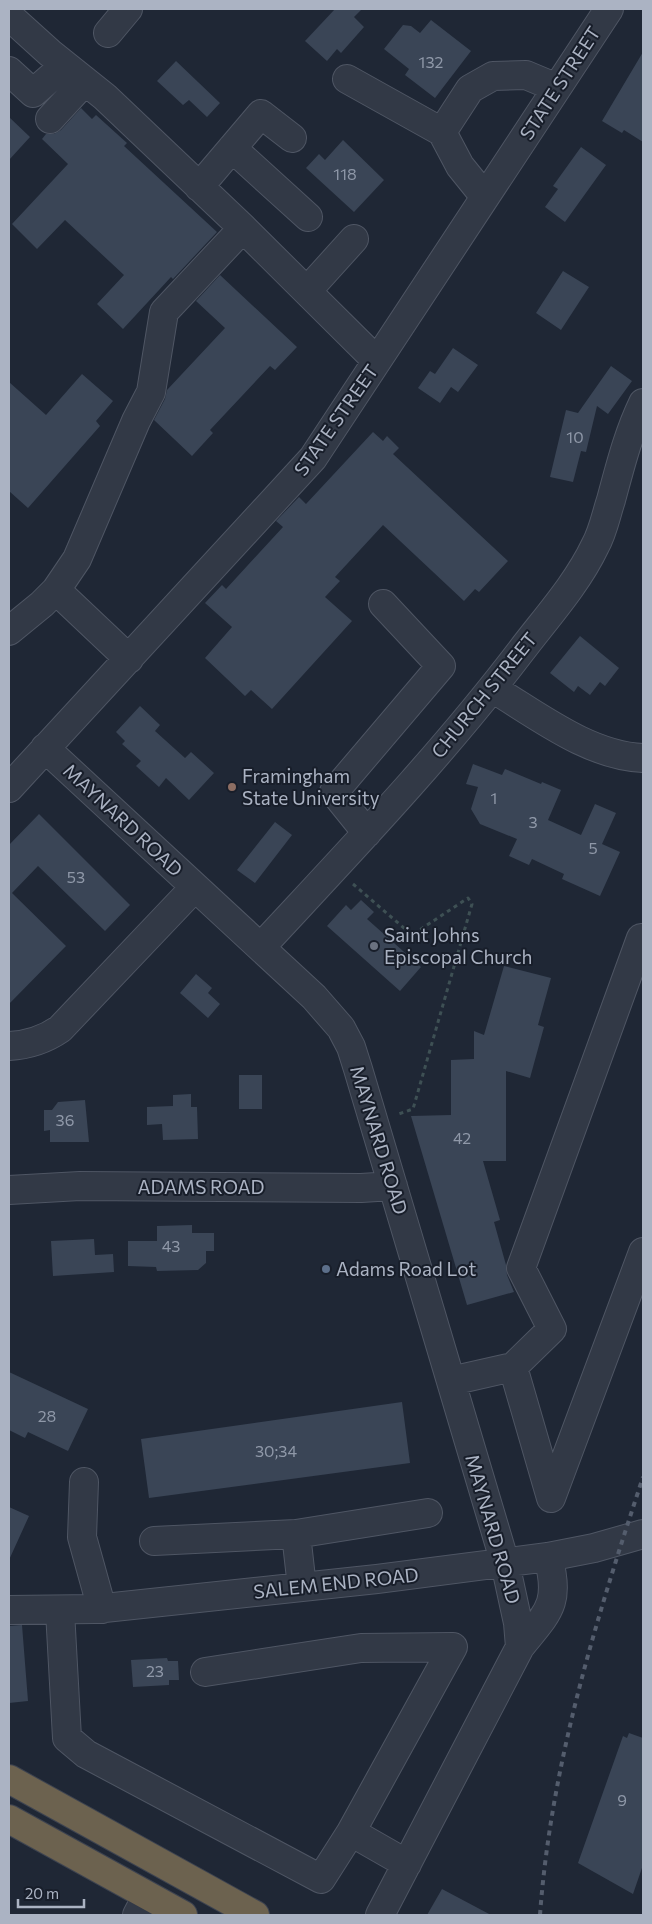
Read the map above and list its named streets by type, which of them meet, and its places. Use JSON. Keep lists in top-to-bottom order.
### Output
{
  "streets": {
    "street": [
      "STATE STREET",
      "CHURCH STREET",
      "MAYNARD ROAD",
      "ADAMS ROAD",
      "SALEM END ROAD"
    ]
  },
  "crossings": [
    ["STATE STREET", "MAYNARD ROAD"],
    ["CHURCH STREET", "MAYNARD ROAD"],
    ["MAYNARD ROAD", "ADAMS ROAD"],
    ["MAYNARD ROAD", "SALEM END ROAD"]
  ],
  "places": ["Framingham State University", "Saint Johns Episcopal Church", "Adams Road Lot"],
  "house_numbers": [
    "132",
    "118",
    "10",
    "1",
    "3",
    "5",
    "53",
    "36",
    "42",
    "43",
    "28",
    "30;34",
    "23",
    "9"
  ],
  "scale_bar": "20 m"
}
